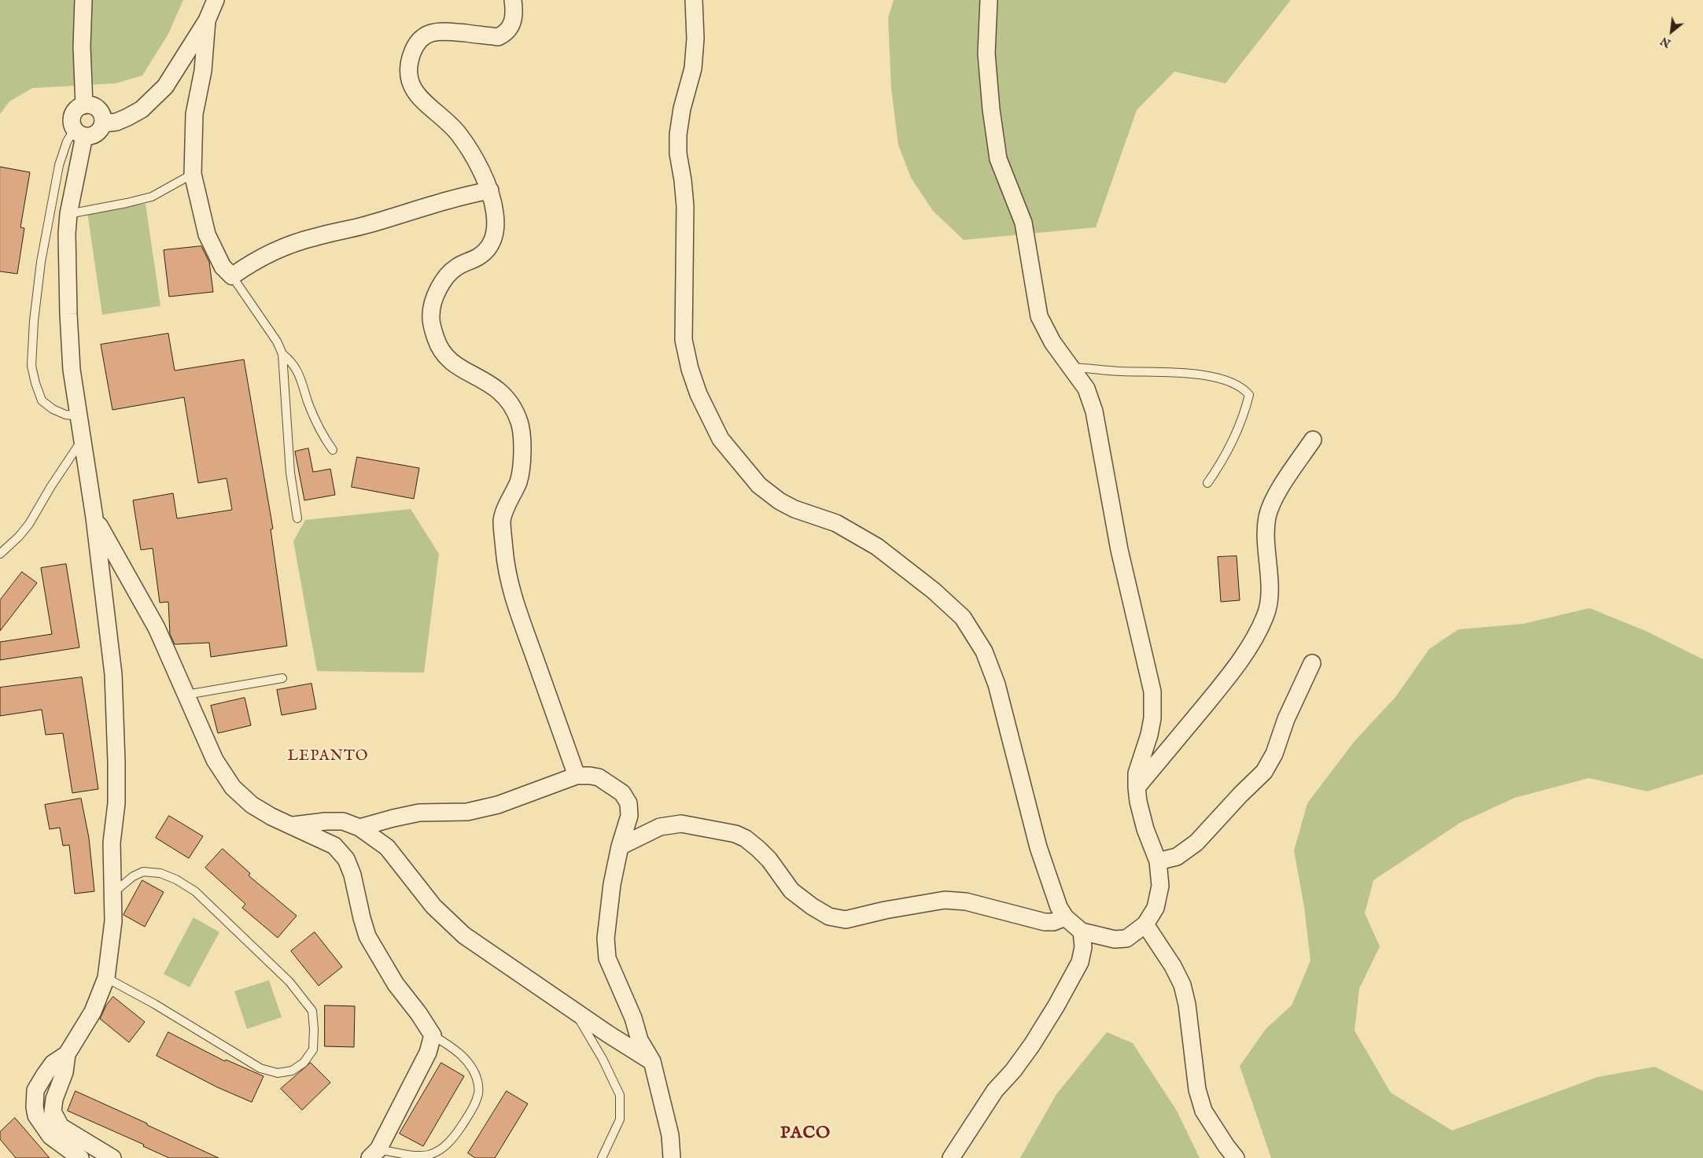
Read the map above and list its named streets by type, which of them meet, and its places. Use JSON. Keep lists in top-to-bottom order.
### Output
{
  "districts": ["LEPANTO", "PACO"],
  "north": "bottom left"
}
